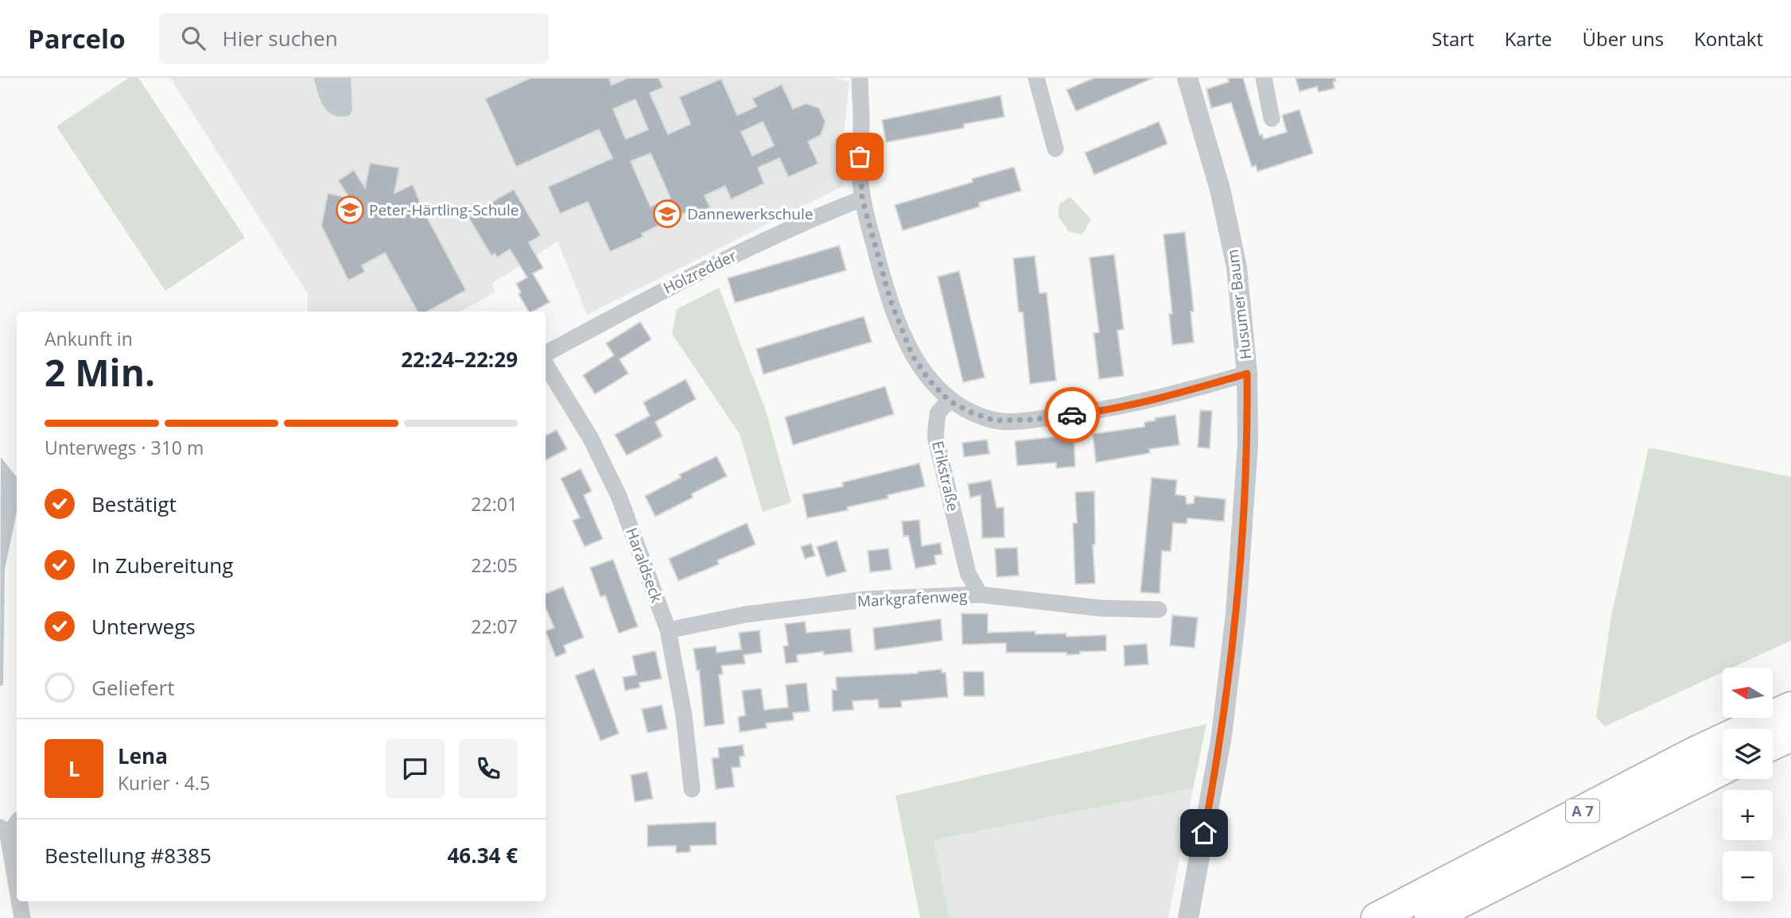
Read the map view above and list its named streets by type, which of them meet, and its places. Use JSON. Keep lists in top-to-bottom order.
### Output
{
  "streets": {
    "highway": ["A 7"],
    "street": [
      "Holzredder",
      "Husumer Baum",
      "Erikstraße",
      "Haraldseck",
      "Markgrafenweg"
    ]
  },
  "crossings": [
    ["Erikstraße", "Markgrafenweg"],
    ["Haraldseck", "Markgrafenweg"]
  ],
  "places": {
    "school or university": ["Peter-Härtling-Schule", "Dannewerkschule"]
  },
  "north": "left",
  "page": {
    "header": "Parcelo",
    "search": "Hier suchen",
    "nav": [
      "Start",
      "Karte",
      "Über uns",
      "Kontakt"
    ],
    "heading": ["2 Min.", "Ankunft in", "22:24–22:29"],
    "panel": [
      "Lena",
      "Kurier · 4.5",
      "Bestellung #8385",
      "46.34 €"
    ],
    "bar": "Unterwegs · 310 m",
    "list": [
      ["Bestätigt", "22:01"],
      ["In Zubereitung", "22:05"],
      ["Unterwegs", "22:07"],
      "Geliefert"
    ],
    "map_buttons": ["+", "−"],
    "round": "L"
  }
}
